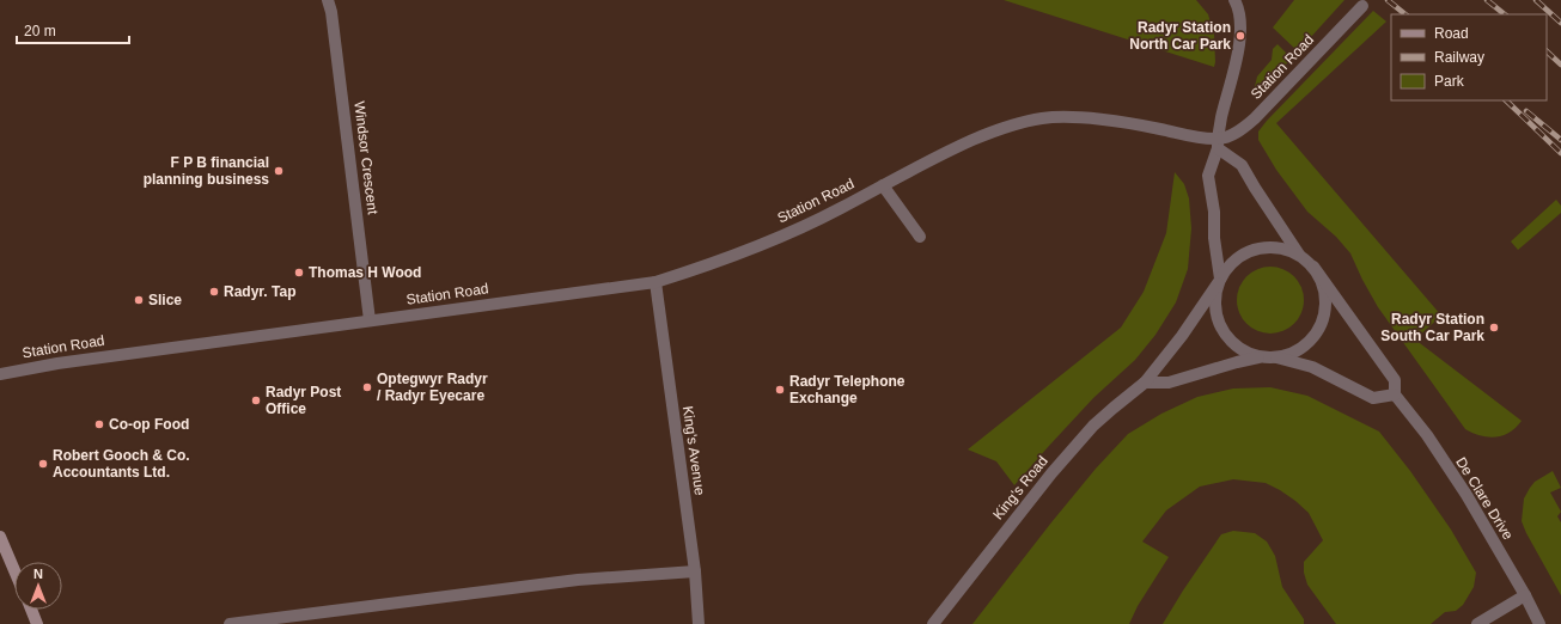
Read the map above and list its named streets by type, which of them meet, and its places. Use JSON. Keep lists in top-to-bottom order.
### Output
{
  "streets": {
    "street": [
      "Station Road",
      "Windsor Crescent",
      "King's Avenue",
      "King's Road",
      "De Clare Drive"
    ]
  },
  "crossings": [
    ["Station Road", "Windsor Crescent"],
    ["Station Road", "King's Avenue"],
    ["King's Road", "De Clare Drive"]
  ],
  "places": [
    "Radyr Station North Car Park",
    "F P B financial planning business",
    "Thomas H Wood",
    "Radyr. Tap",
    "Slice",
    "Radyr Station South Car Park",
    "Optegwyr Radyr / Radyr Eyecare",
    "Radyr Telephone Exchange",
    "Radyr Post Office",
    "Co-op Food",
    "Robert Gooch & Co. Accountants Ltd."
  ],
  "legend": ["Road", "Railway", "Park"],
  "scale_bar": "20 m",
  "north": "top"
}
